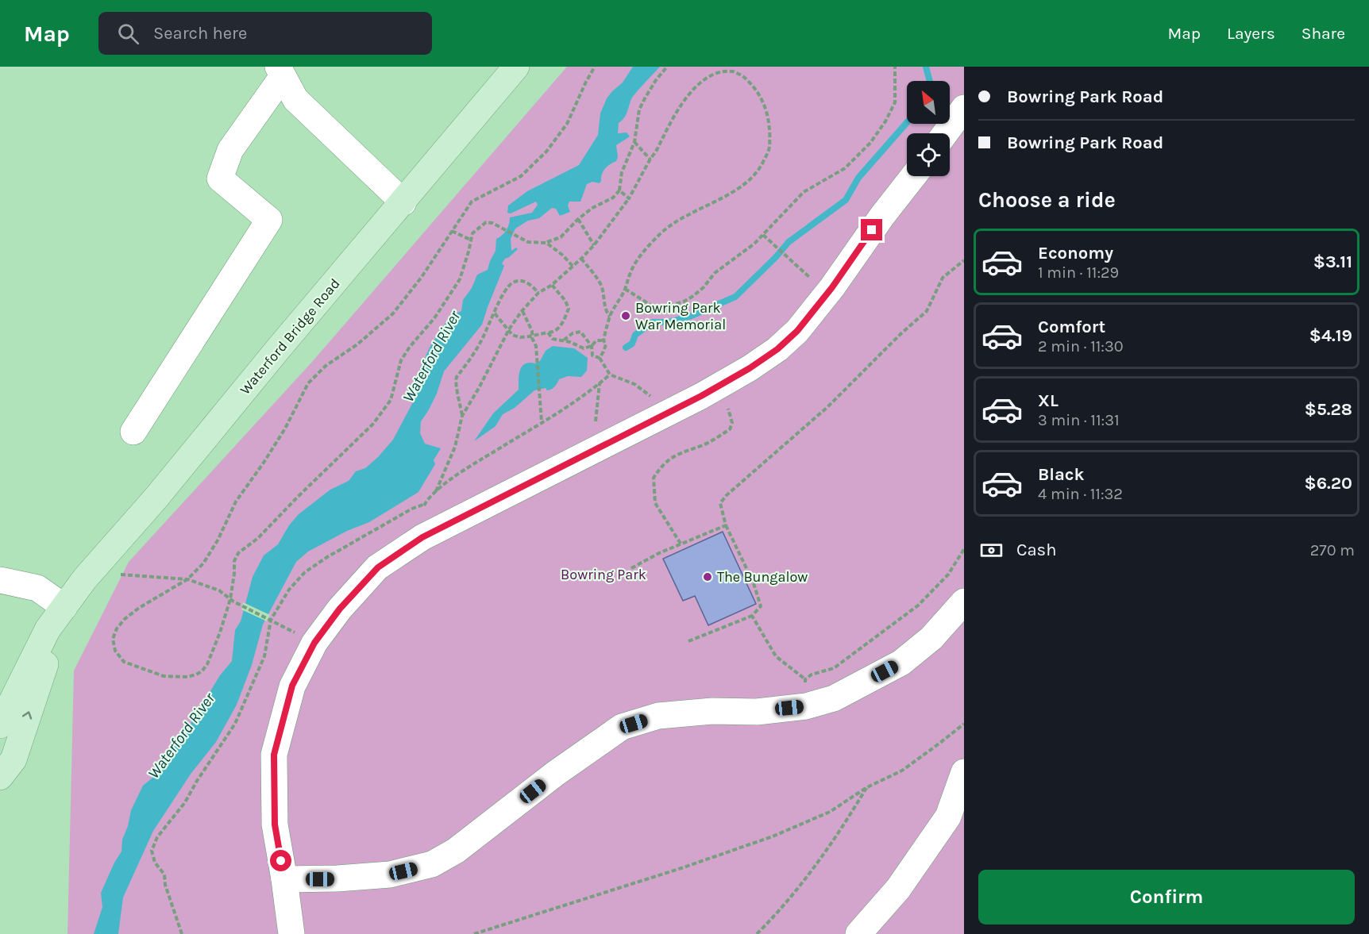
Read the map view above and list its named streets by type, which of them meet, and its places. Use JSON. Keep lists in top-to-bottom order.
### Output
{
  "streets": {
    "main road": ["Waterford Bridge Road"]
  },
  "water": ["Waterford River"],
  "parks": ["Bowring Park"],
  "places": ["Bowring Park War Memorial", "The Bungalow"],
  "north": "top left",
  "page": {
    "header": "Map",
    "search": "Search here",
    "nav": ["Map", "Layers", "Share"],
    "banner": ["Bowring Park Road", "Bowring Park Road"],
    "heading": "Choose a ride",
    "list": [
      {
        "name": "Economy",
        "note": "1 min · 11:29",
        "value": "$3.11"
      },
      {
        "name": "Comfort",
        "note": "2 min · 11:30",
        "value": "$4.19"
      },
      {
        "name": "XL",
        "note": "3 min · 11:31",
        "value": "$5.28"
      },
      {
        "name": "Black",
        "note": "4 min · 11:32",
        "value": "$6.20"
      }
    ],
    "pay": ["Cash", "270 m"],
    "buttons": "Confirm"
  }
}
